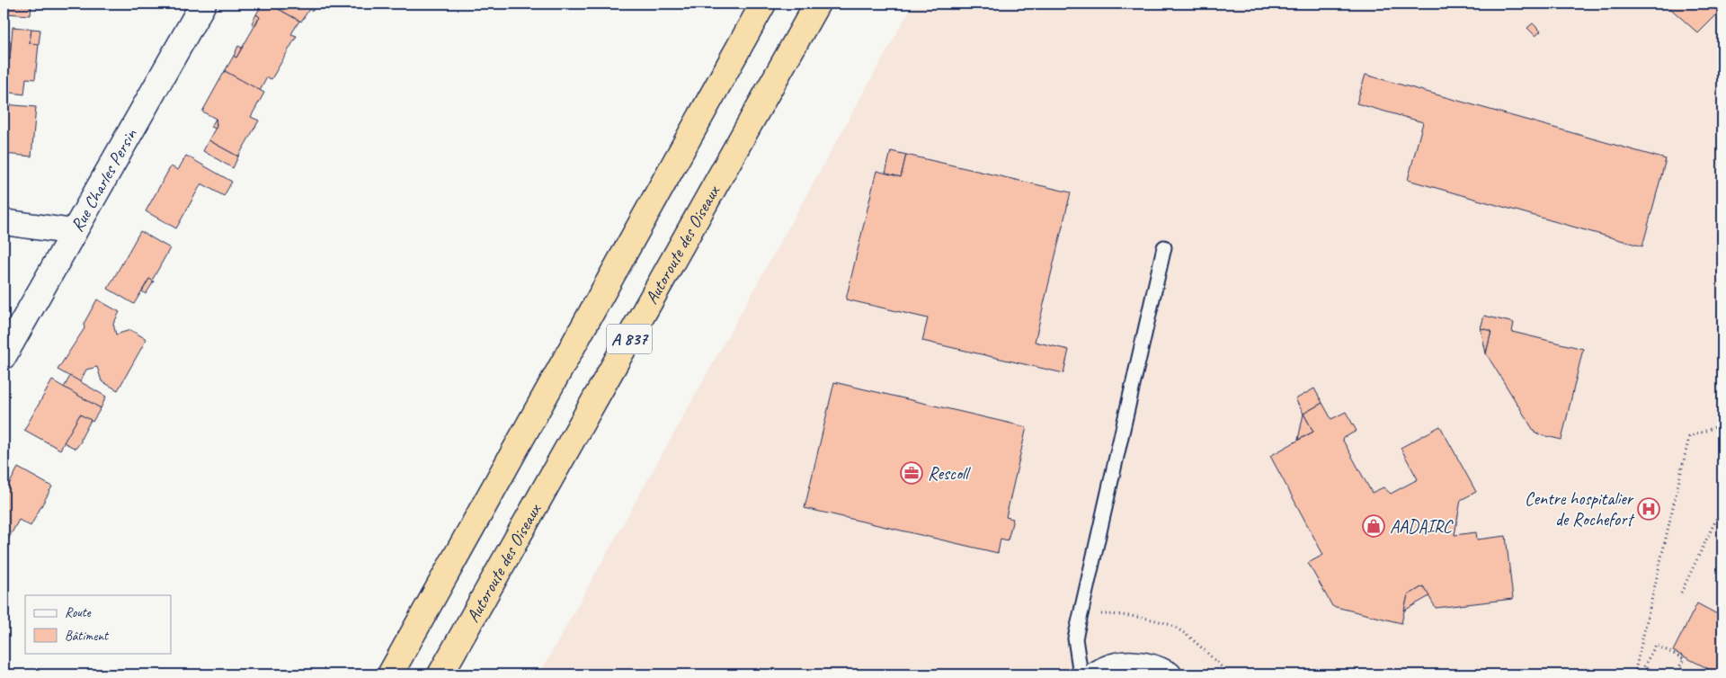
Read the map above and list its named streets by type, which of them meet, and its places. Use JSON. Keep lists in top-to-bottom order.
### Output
{
  "streets": {
    "highway": ["Autoroute des Oiseaux", "A 837"],
    "street": ["Rue Charles Persin"]
  },
  "places": {
    "office": ["Rescoll"],
    "hospital": ["Centre hospitalier de Rochefort"],
    "shop": ["AADAIRC"]
  },
  "legend": ["Route", "Bâtiment"]
}
